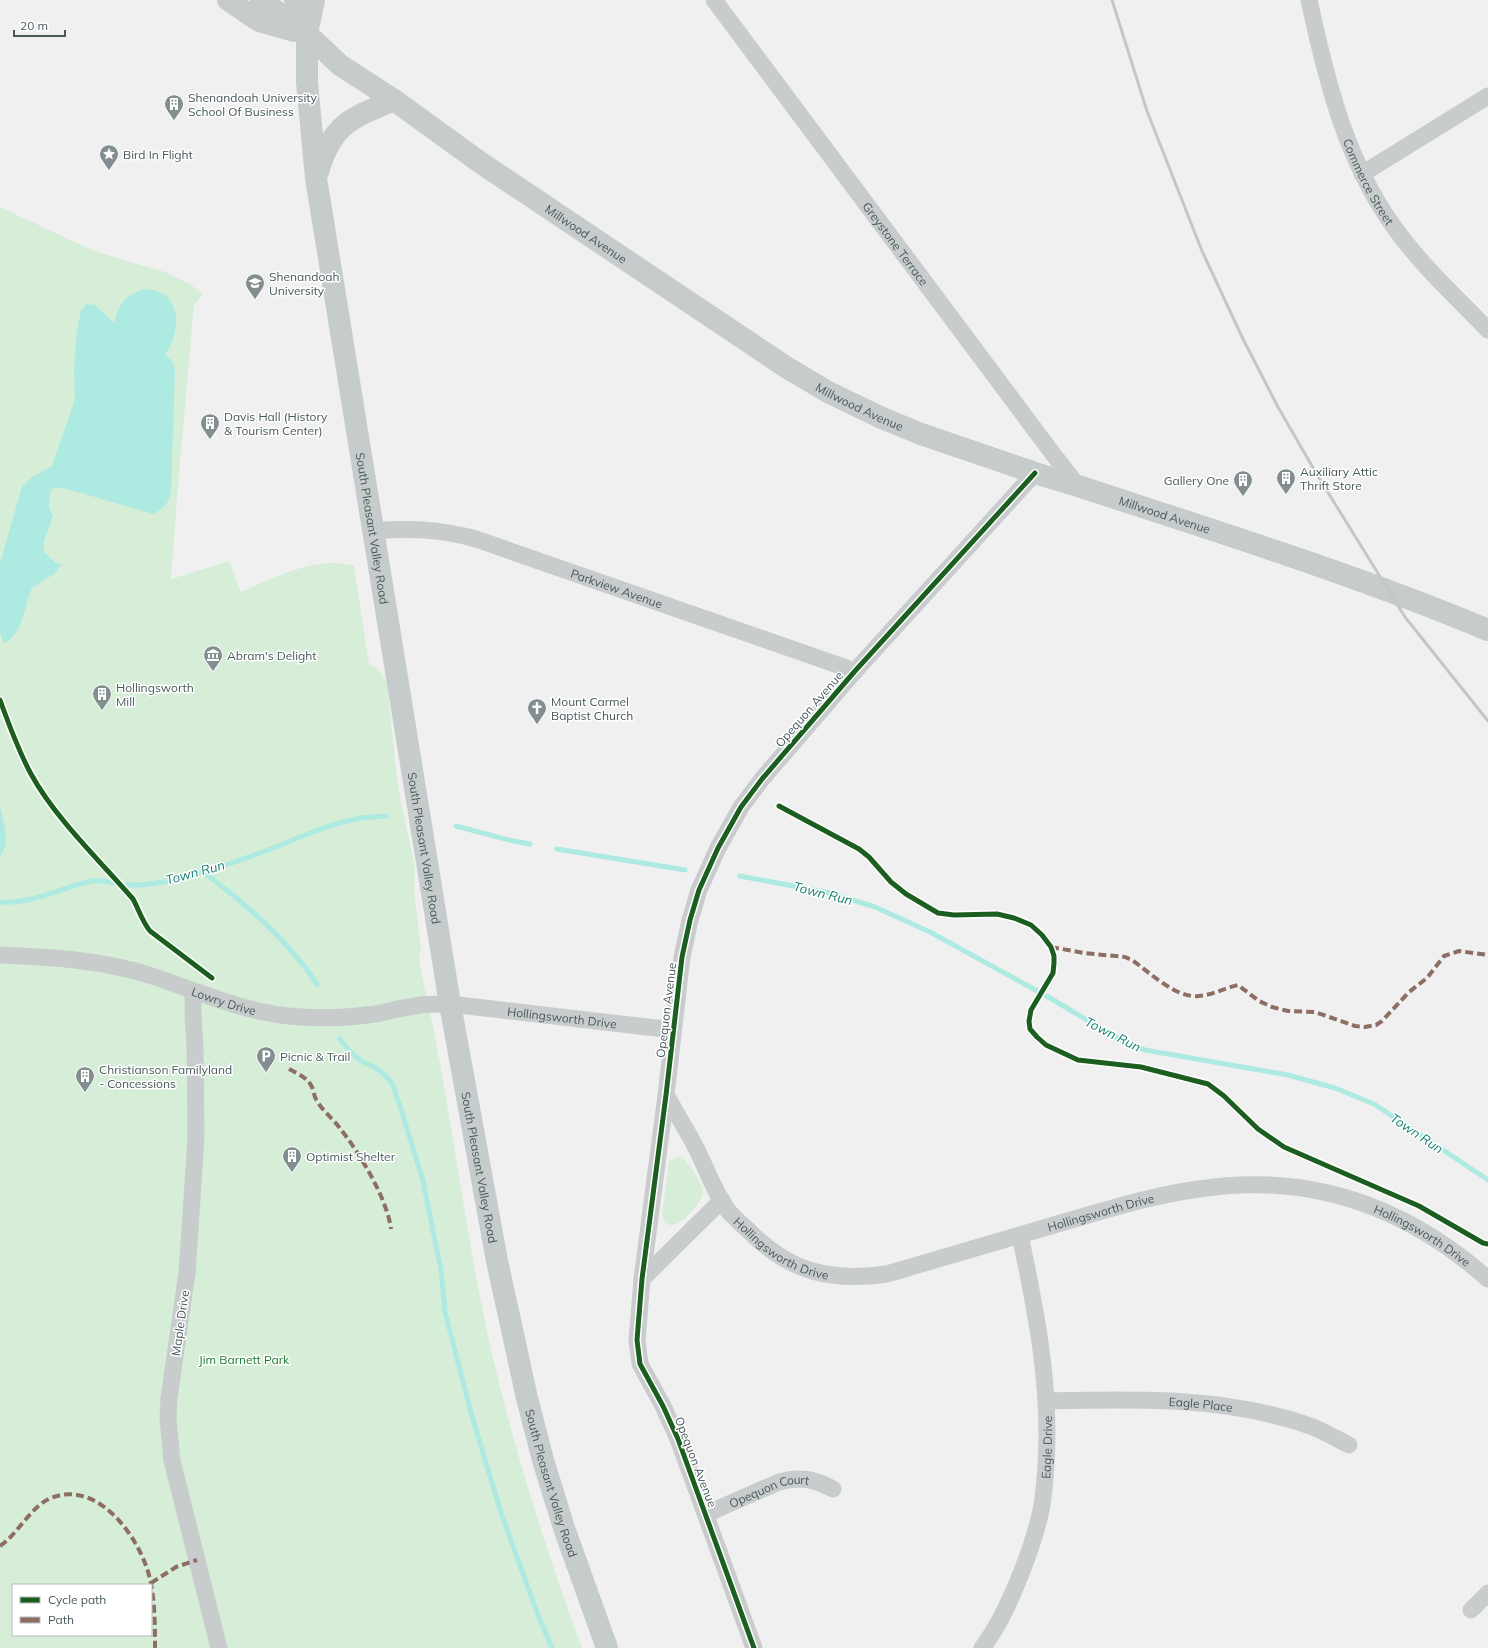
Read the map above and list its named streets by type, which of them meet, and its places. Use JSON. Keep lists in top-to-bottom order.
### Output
{
  "streets": {
    "main road": ["Millwood Avenue", "South Pleasant Valley Road"],
    "street": [
      "Commerce Street",
      "Greystone Terrace",
      "Parkview Avenue",
      "Opequon Avenue",
      "Lowry Drive",
      "Hollingsworth Drive",
      "Maple Drive",
      "Eagle Place",
      "Eagle Drive",
      "Opequon Court"
    ]
  },
  "crossings": [
    ["Millwood Avenue", "Greystone Terrace"],
    ["Millwood Avenue", "South Pleasant Valley Road"],
    ["Millwood Avenue", "Opequon Avenue"],
    ["South Pleasant Valley Road", "Parkview Avenue"],
    ["South Pleasant Valley Road", "Lowry Drive"],
    ["South Pleasant Valley Road", "Hollingsworth Drive"],
    ["Parkview Avenue", "Opequon Avenue"],
    ["Opequon Avenue", "Hollingsworth Drive"],
    ["Opequon Avenue", "Opequon Court"],
    ["Lowry Drive", "Hollingsworth Drive"],
    ["Lowry Drive", "Maple Drive"],
    ["Hollingsworth Drive", "Eagle Drive"],
    ["Eagle Place", "Eagle Drive"]
  ],
  "water": ["Town Run"],
  "parks": ["Jim Barnett Park"],
  "places": {
    "building": [
      "Shenandoah University School Of Business",
      "Davis Hall (History & Tourism Center)",
      "Auxiliary Attic Thrift Store",
      "Gallery One",
      "Hollingsworth Mill",
      "Christianson Familyland - Concessions",
      "Optimist Shelter"
    ],
    "place": ["Bird In Flight"],
    "school or university": ["Shenandoah University"],
    "museum": ["Abram's Delight"],
    "church": ["Mount Carmel Baptist Church"],
    "parking": ["Picnic & Trail"]
  },
  "legend": ["Cycle path", "Path"],
  "scale_bar": "20 m"
}
